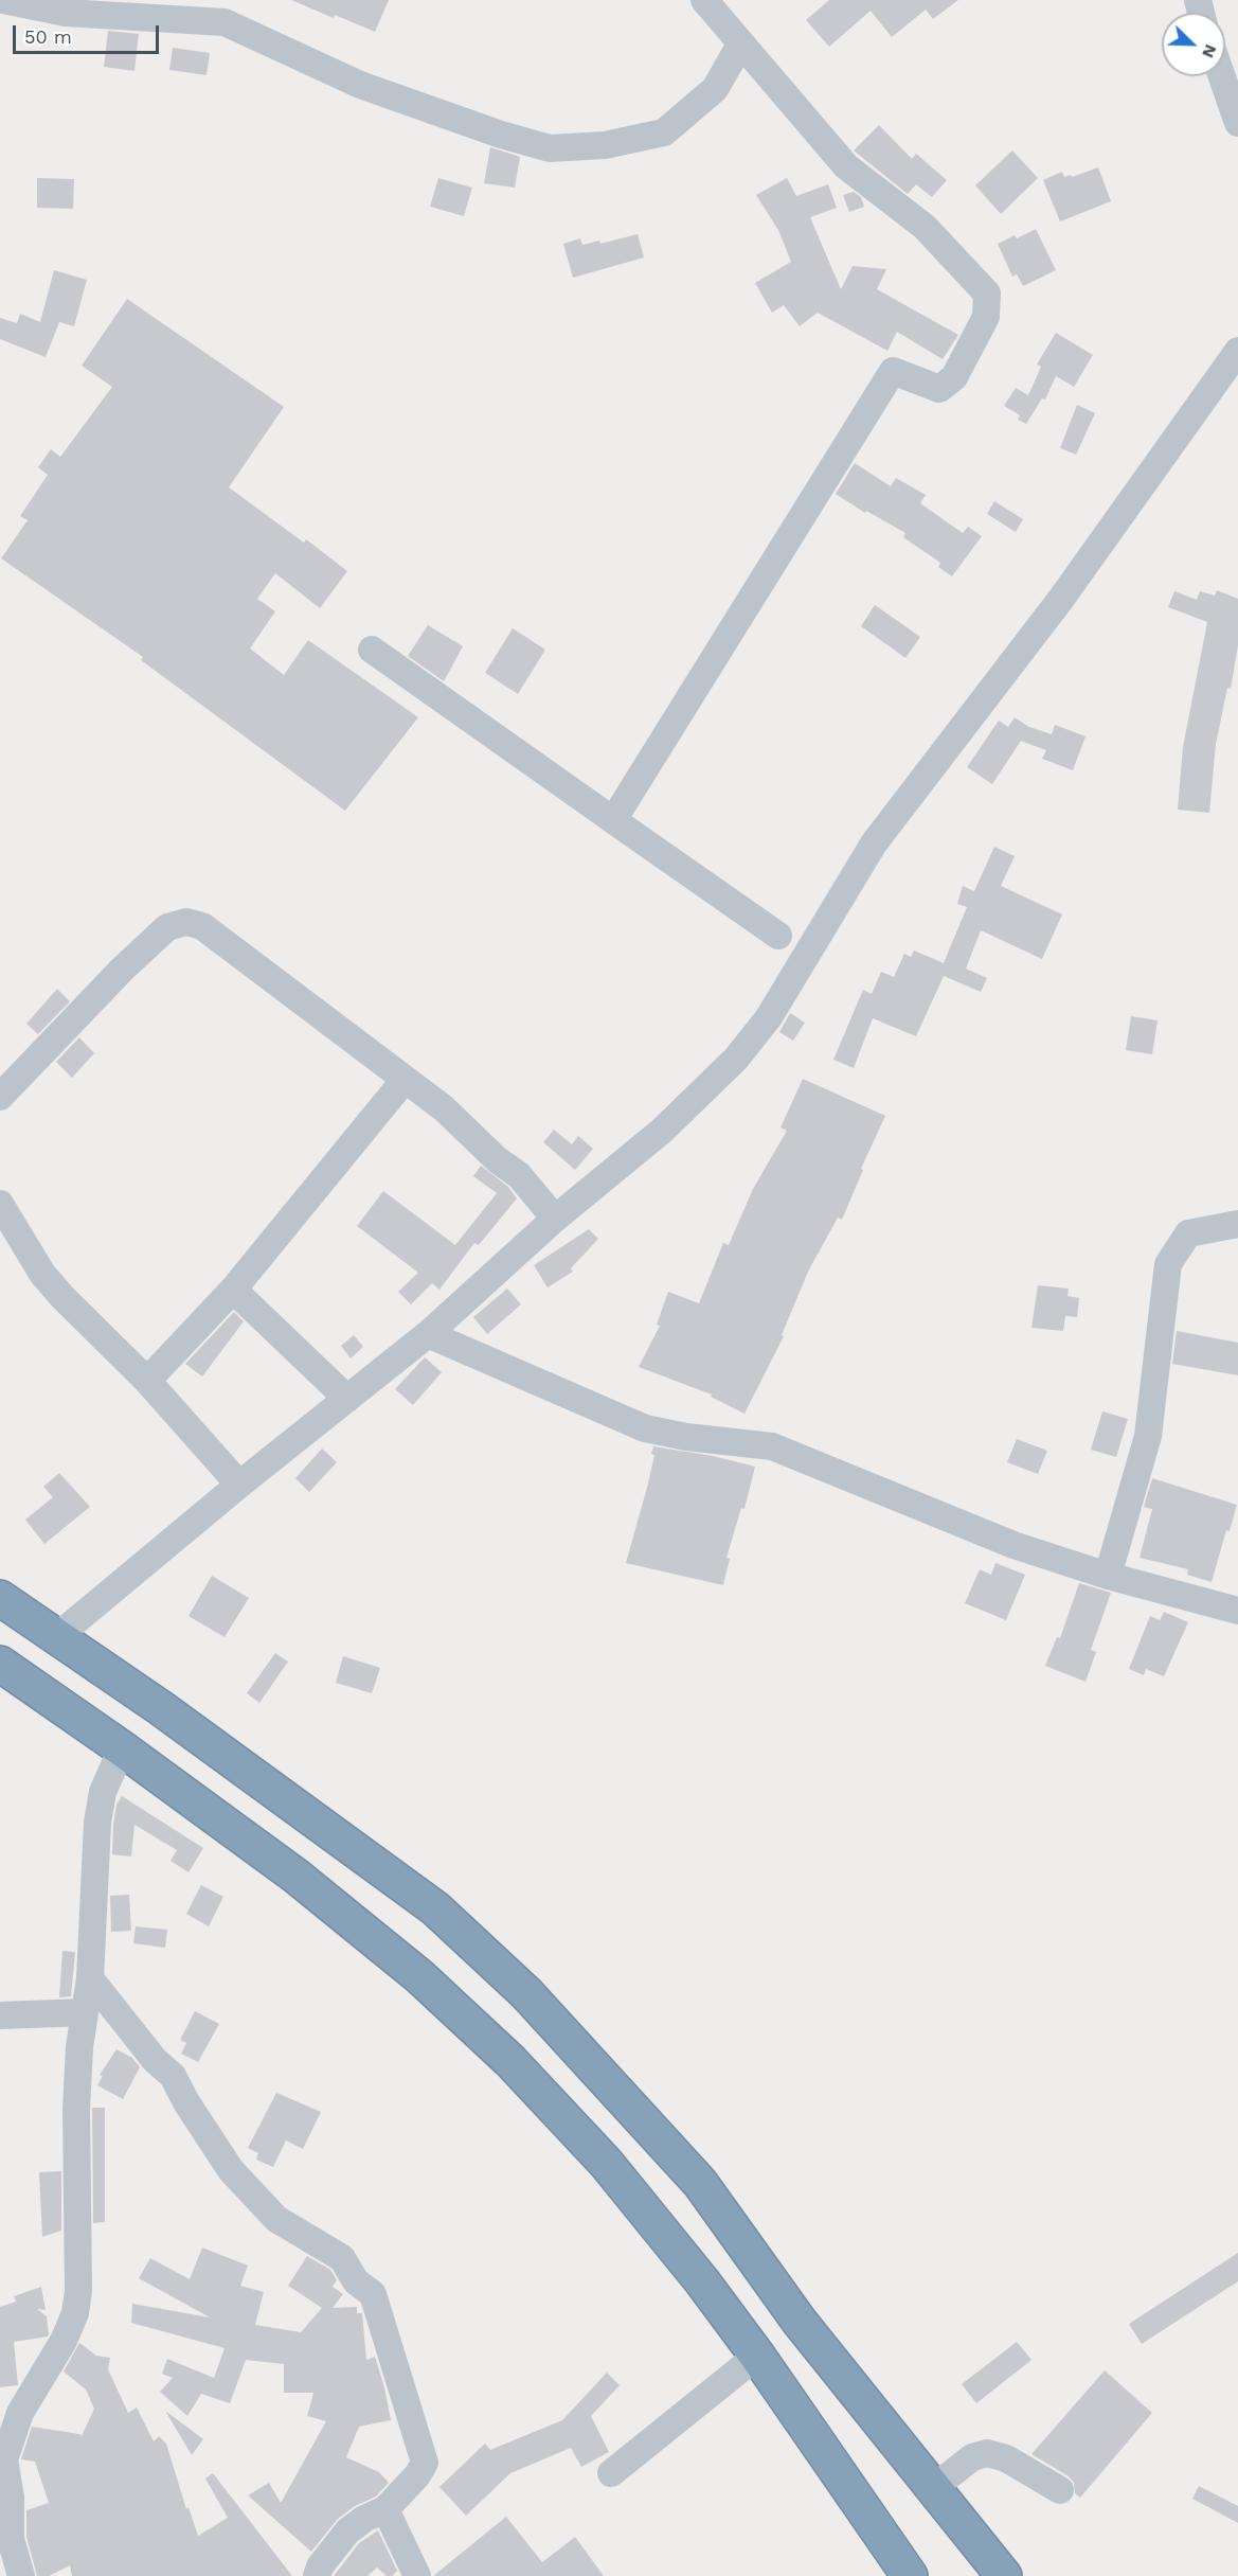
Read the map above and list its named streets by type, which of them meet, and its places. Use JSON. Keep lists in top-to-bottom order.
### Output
{
  "scale_bar": "50 m",
  "north": "bottom right"
}
